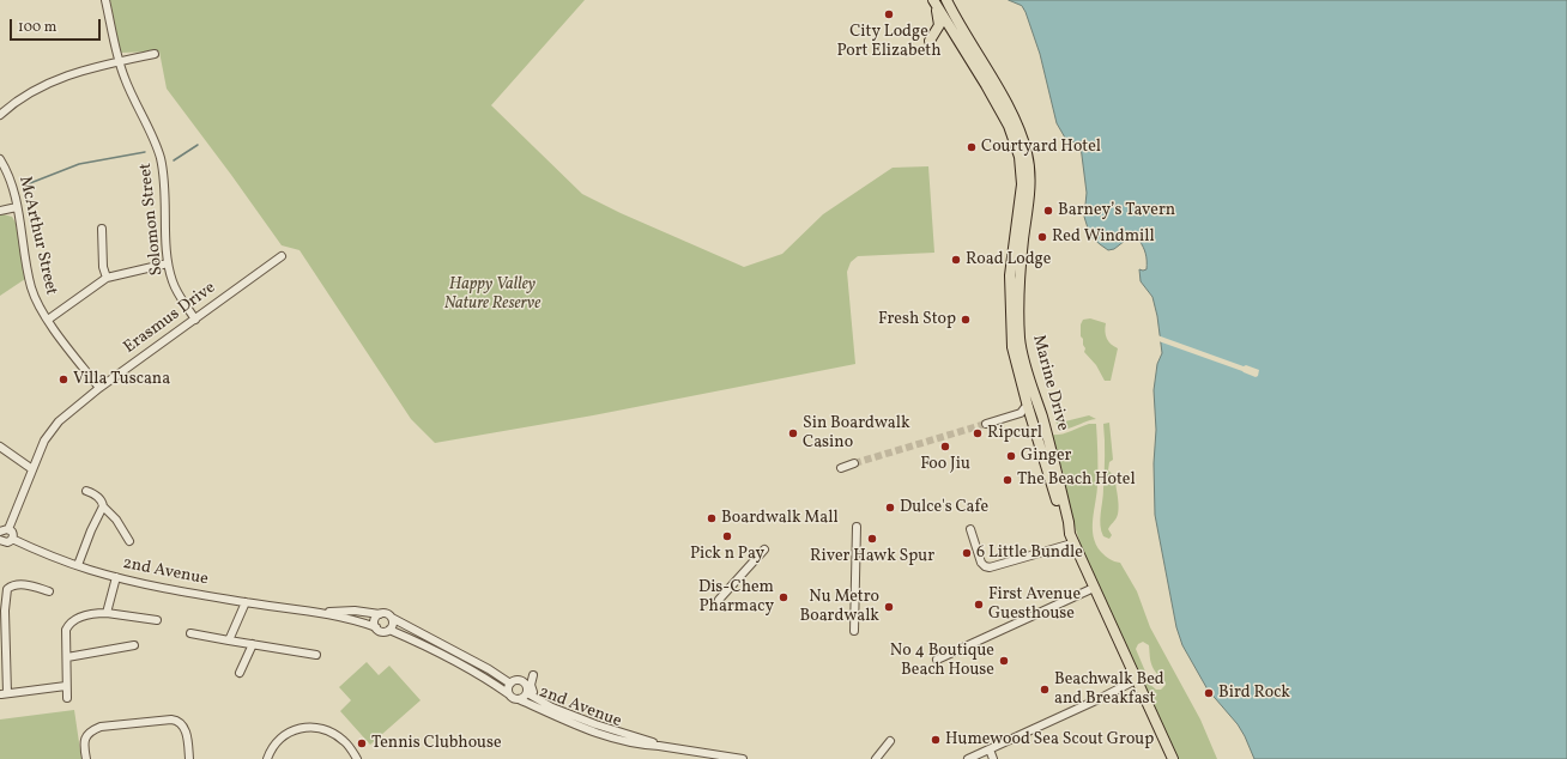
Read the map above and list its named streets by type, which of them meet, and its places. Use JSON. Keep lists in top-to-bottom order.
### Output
{
  "streets": {
    "main road": ["Marine Drive"],
    "street": [
      "Solomon Street",
      "McArthur Street",
      "Erasmus Drive",
      "2nd Avenue"
    ]
  },
  "crossings": [
    ["Solomon Street", "Erasmus Drive"],
    ["McArthur Street", "Erasmus Drive"]
  ],
  "parks": ["Happy Valley Nature Reserve"],
  "places": [
    "City Lodge Port Elizabeth",
    "Courtyard Hotel",
    "Barney’s Tavern",
    "Red Windmill",
    "Road Lodge",
    "Fresh Stop",
    "Villa Tuscana",
    "Sin Boardwalk Casino",
    "Ripcurl",
    "Foo Jiu",
    "Ginger",
    "The Beach Hotel",
    "Dulce's Cafe",
    "Boardwalk Mall",
    "Pick n Pay",
    "River Hawk Spur",
    "6 Little Bundle",
    "Dis-Chem Pharmacy",
    "First Avenue Guesthouse",
    "Nu Metro Boardwalk",
    "No 4 Boutique Beach House",
    "Beachwalk Bed and Breakfast",
    "Bird Rock",
    "Humewood Sea Scout Group",
    "Tennis Clubhouse"
  ],
  "scale_bar": "100 m"
}
